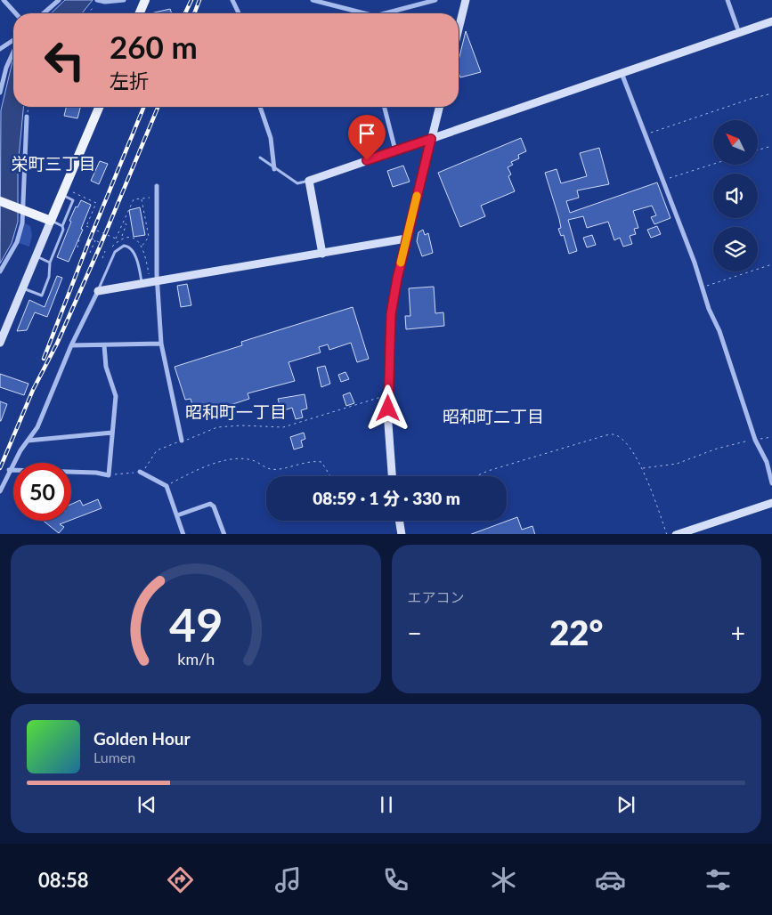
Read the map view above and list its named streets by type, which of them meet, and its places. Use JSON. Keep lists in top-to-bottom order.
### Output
{
  "districts": ["栄町三丁目", "昭和町一丁目", "昭和町二丁目"],
  "north": "top left",
  "page": {
    "turn": ["260 m", "左折"],
    "limit": "50",
    "trip": "08:59 · 1 分 · 330 m",
    "tile": "エアコン",
    "heat": ["−", "22°", "+"],
    "song": ["Golden Hour", "Lumen"],
    "tabs": "08:58",
    "gauge": ["49", "km/h"]
  }
}
